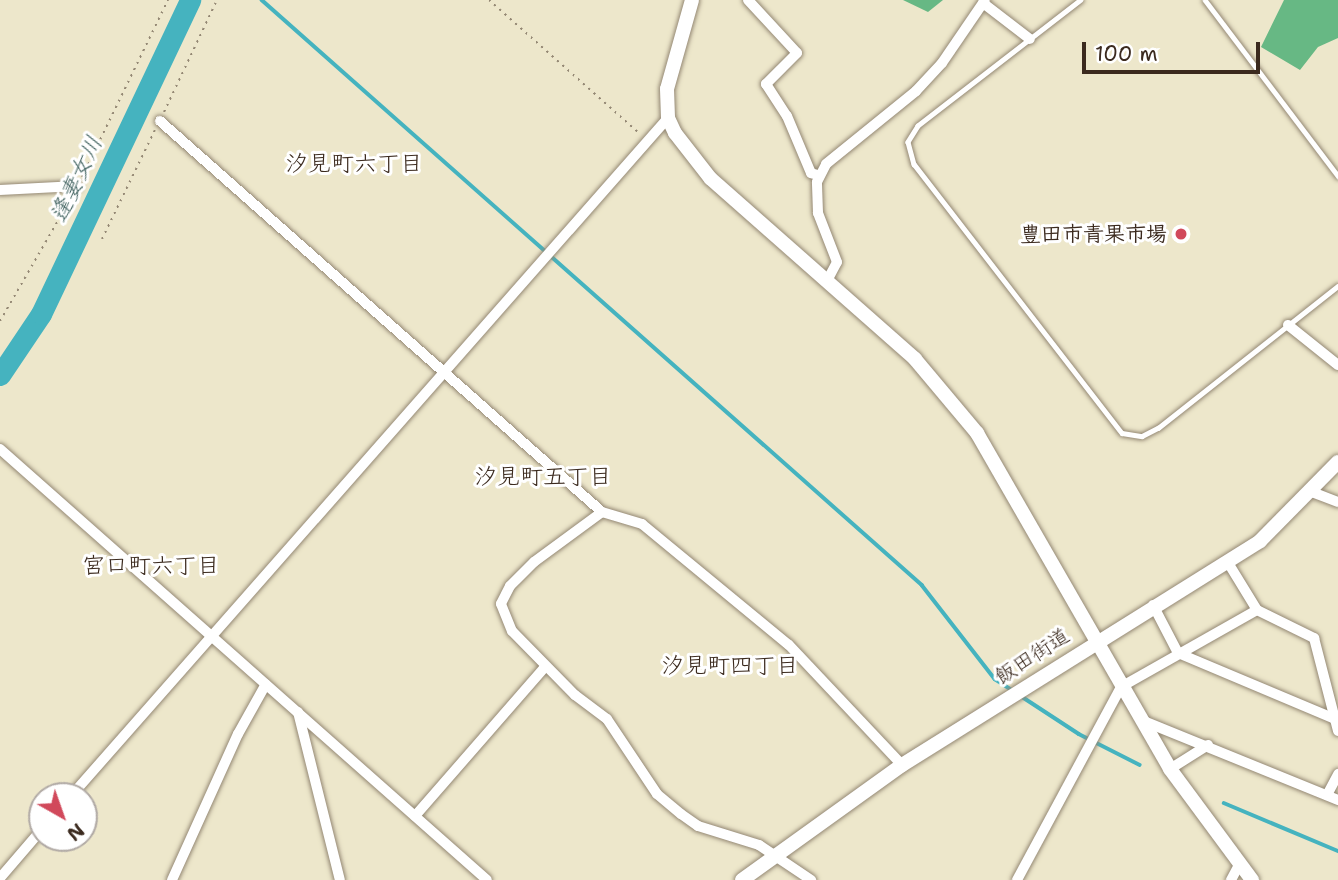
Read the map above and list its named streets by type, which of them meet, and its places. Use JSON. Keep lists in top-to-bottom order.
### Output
{
  "streets": {
    "street": ["飯田街道"]
  },
  "districts": [
    "汐見町六丁目",
    "汐見町五丁目",
    "宮口町六丁目",
    "汐見町四丁目"
  ],
  "water": ["逢妻女川"],
  "places": ["豊田市青果市場"],
  "scale_bar": "100 m",
  "north": "bottom right"
}
